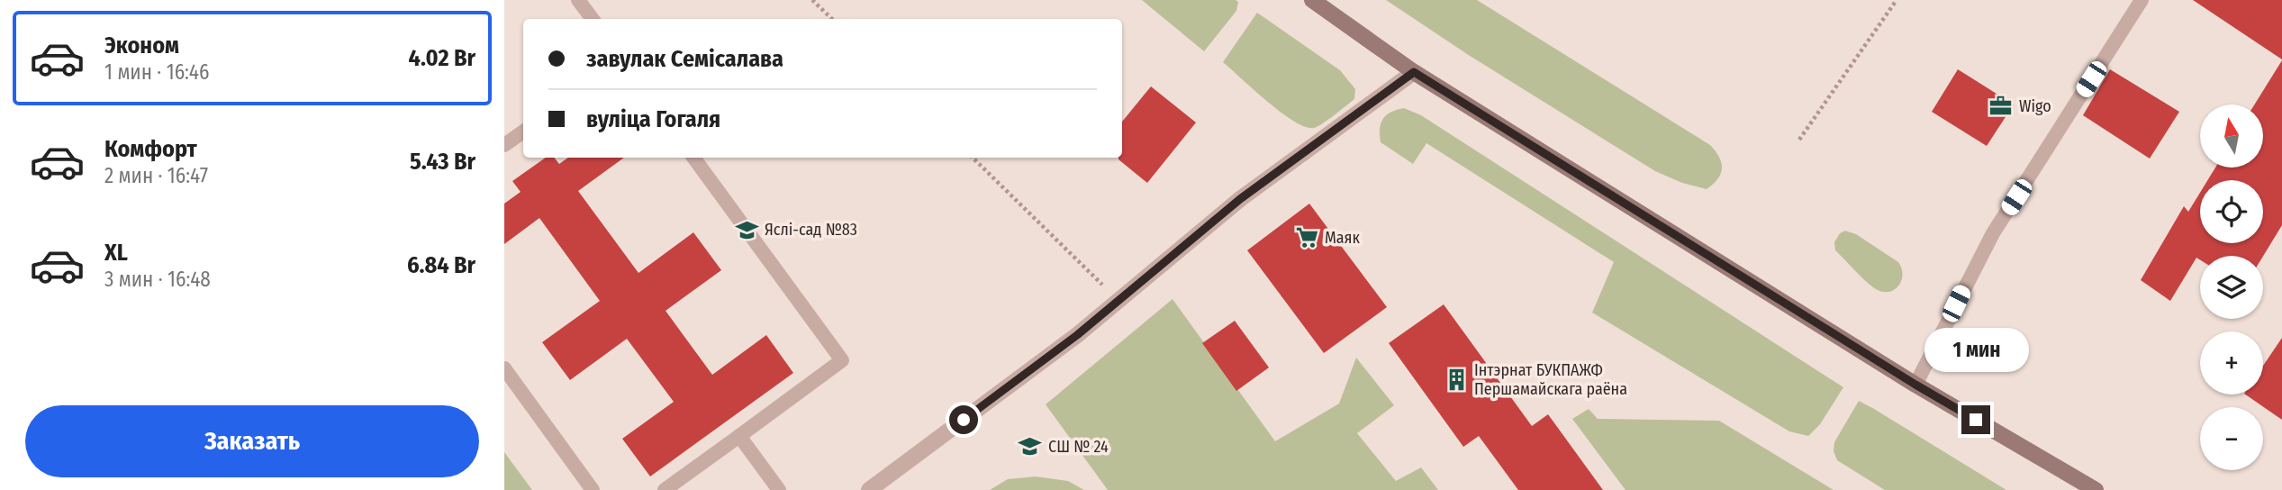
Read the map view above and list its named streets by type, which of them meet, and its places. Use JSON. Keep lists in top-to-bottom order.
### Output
{
  "places": {
    "office": ["Wigo"],
    "school or university": ["Яслі-сад №83", "СШ № 24"],
    "supermarket": ["Маяк"],
    "building": ["Інтэрнат БУКПАЖФ Першамайскага раёна"]
  },
  "north": "top",
  "page": {
    "list": [
      {
        "name": "Эконом",
        "note": "1 мин · 16:46",
        "value": "4.02 Br"
      },
      {
        "name": "Комфорт",
        "note": "2 мин · 16:47",
        "value": "5.43 Br"
      },
      {
        "name": "XL",
        "note": "3 мин · 16:48",
        "value": "6.84 Br"
      }
    ],
    "banner": ["завулак Семісалава", "вуліца Гогаля"],
    "map_buttons": ["+", "−"],
    "bubble": "1 мин",
    "buttons": "Заказать"
  }
}
